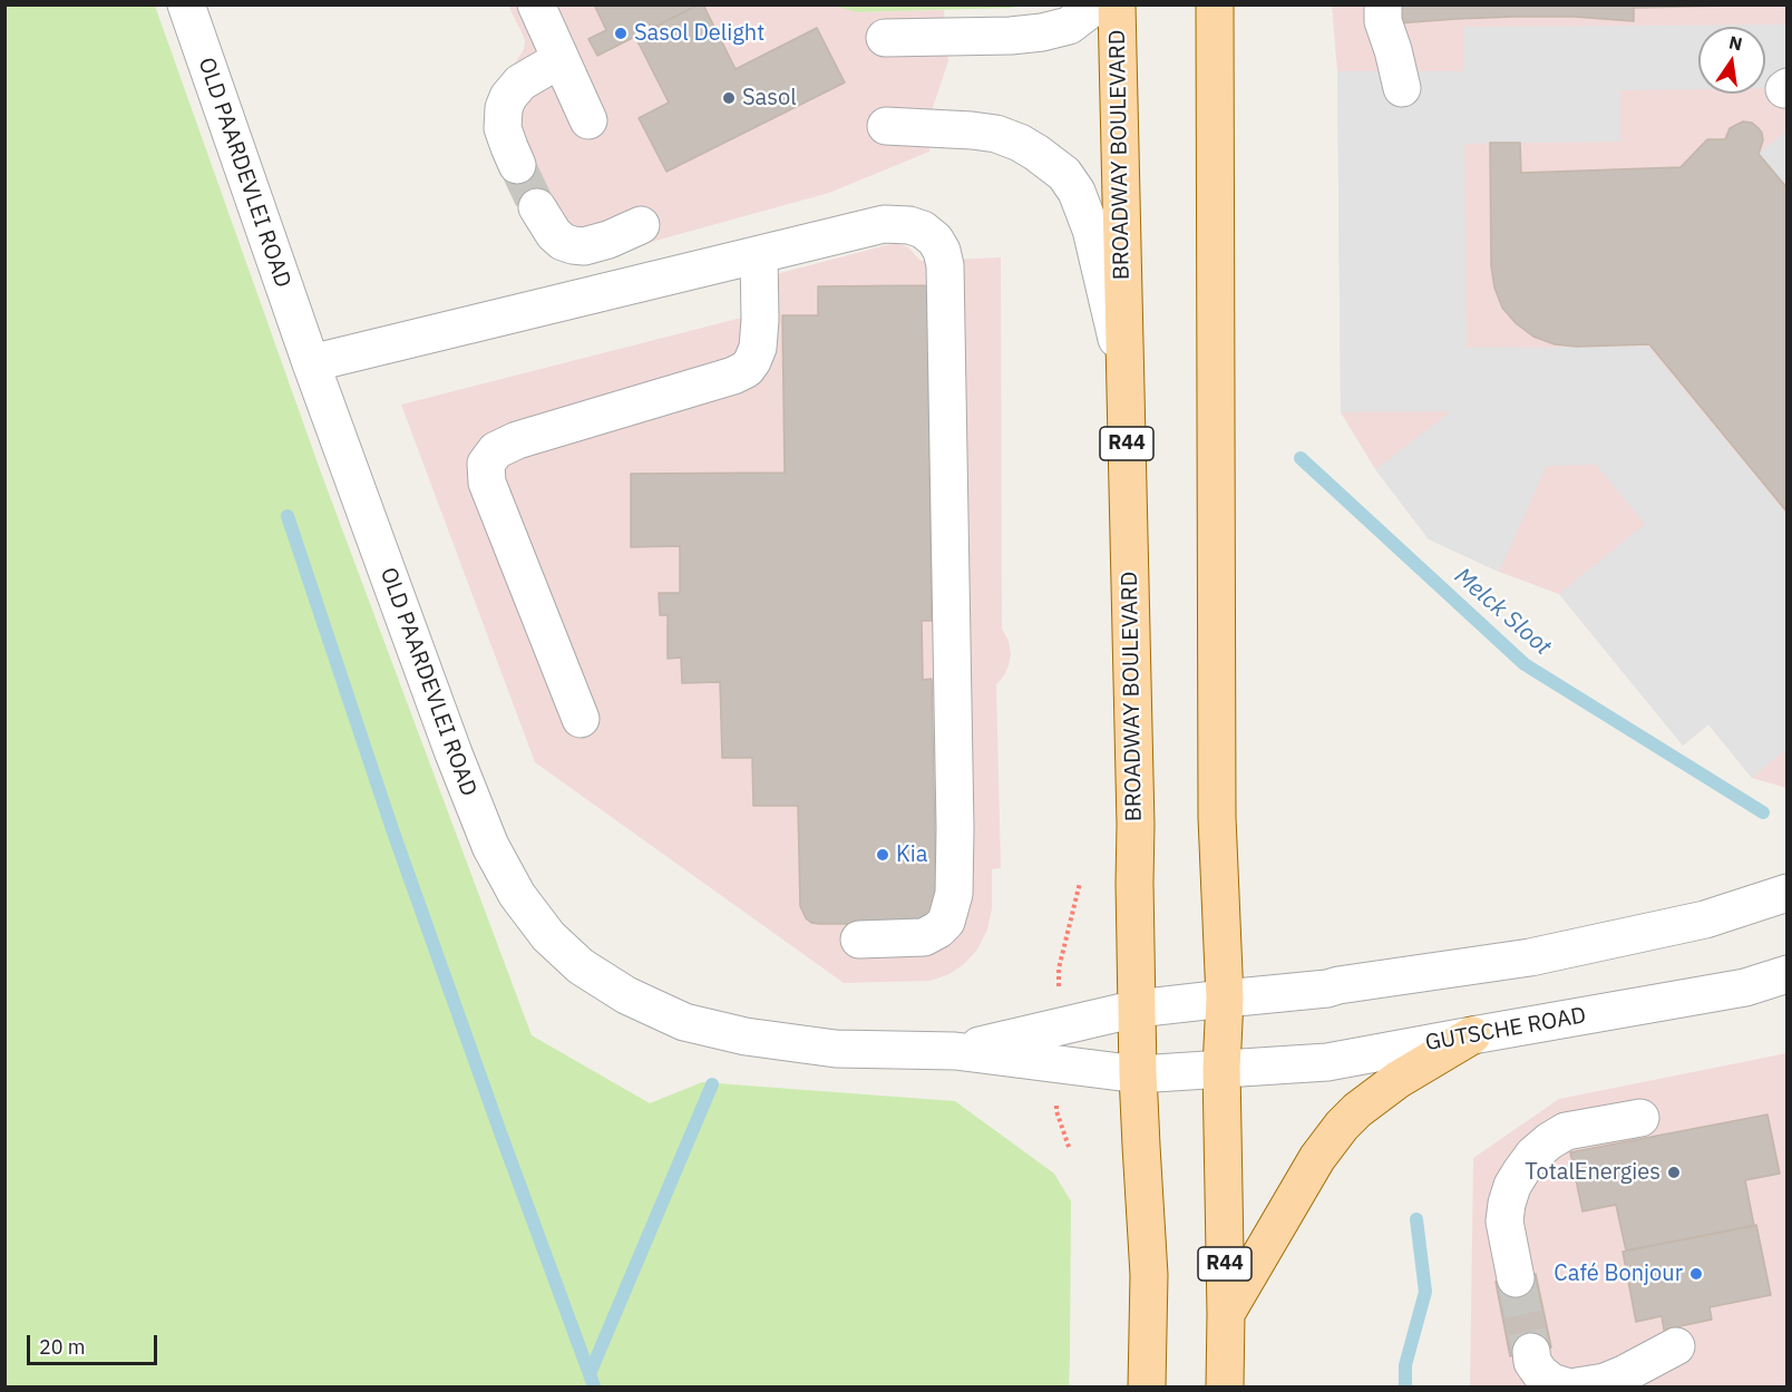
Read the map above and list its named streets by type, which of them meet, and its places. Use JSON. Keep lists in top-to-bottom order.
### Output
{
  "streets": {
    "main road": ["BROADWAY BOULEVARD", "R44"],
    "street": ["OLD PAARDEVLEI ROAD", "GUTSCHE ROAD"]
  },
  "crossings": [
    ["BROADWAY BOULEVARD", "OLD PAARDEVLEI ROAD"],
    ["BROADWAY BOULEVARD", "GUTSCHE ROAD"],
    ["OLD PAARDEVLEI ROAD", "R44"],
    ["OLD PAARDEVLEI ROAD", "GUTSCHE ROAD"],
    ["R44", "GUTSCHE ROAD"]
  ],
  "water": ["Melck Sloot"],
  "places": [
    "Sasol Delight",
    "Sasol",
    "Kia",
    "TotalEnergies",
    "Café Bonjour"
  ],
  "scale_bar": "20 m",
  "north": "top"
}
